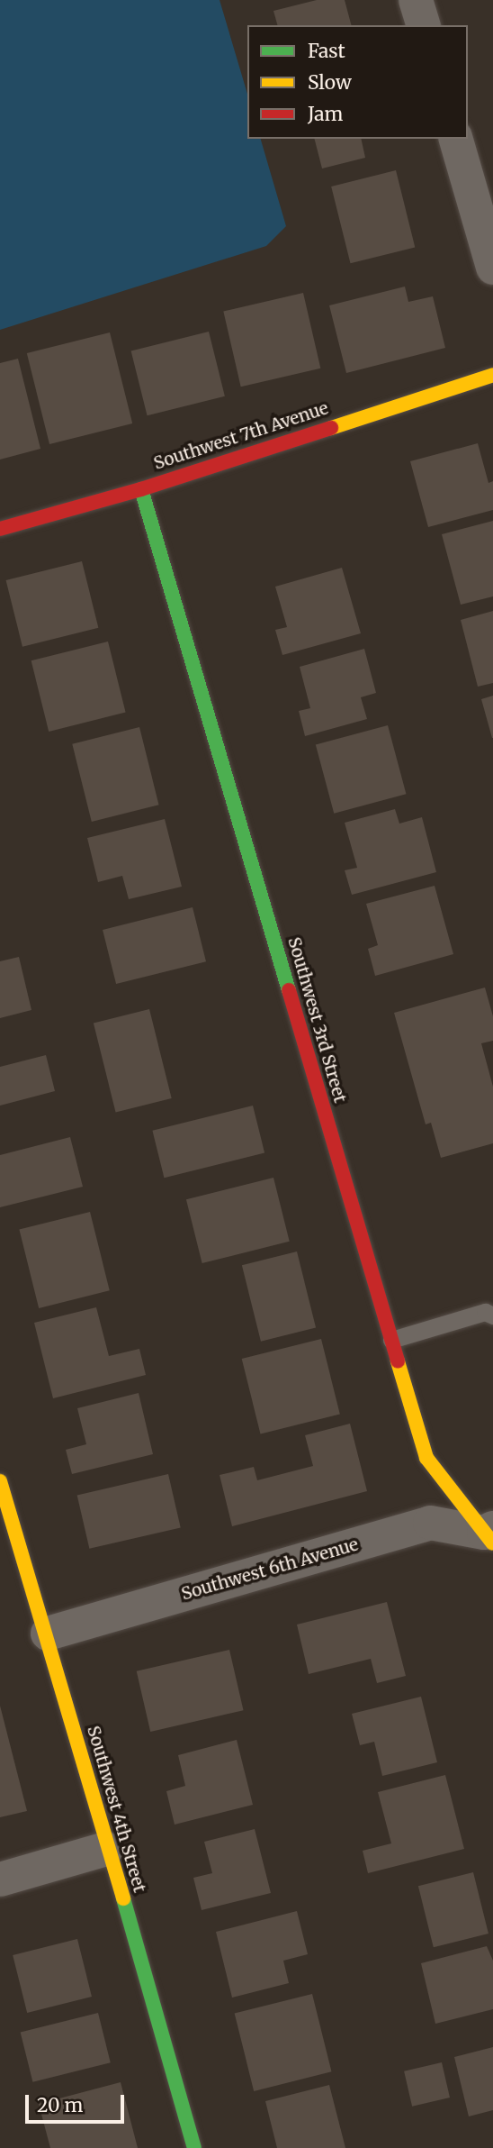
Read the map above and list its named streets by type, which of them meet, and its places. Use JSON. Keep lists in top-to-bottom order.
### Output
{
  "streets": {
    "street": [
      "Southwest 7th Avenue",
      "Southwest 3rd Street",
      "Southwest 6th Avenue",
      "Southwest 4th Street"
    ]
  },
  "crossings": [
    ["Southwest 7th Avenue", "Southwest 3rd Street"],
    ["Southwest 3rd Street", "Southwest 6th Avenue"],
    ["Southwest 6th Avenue", "Southwest 4th Street"]
  ],
  "legend": ["Fast", "Slow", "Jam"],
  "scale_bar": "20 m"
}
